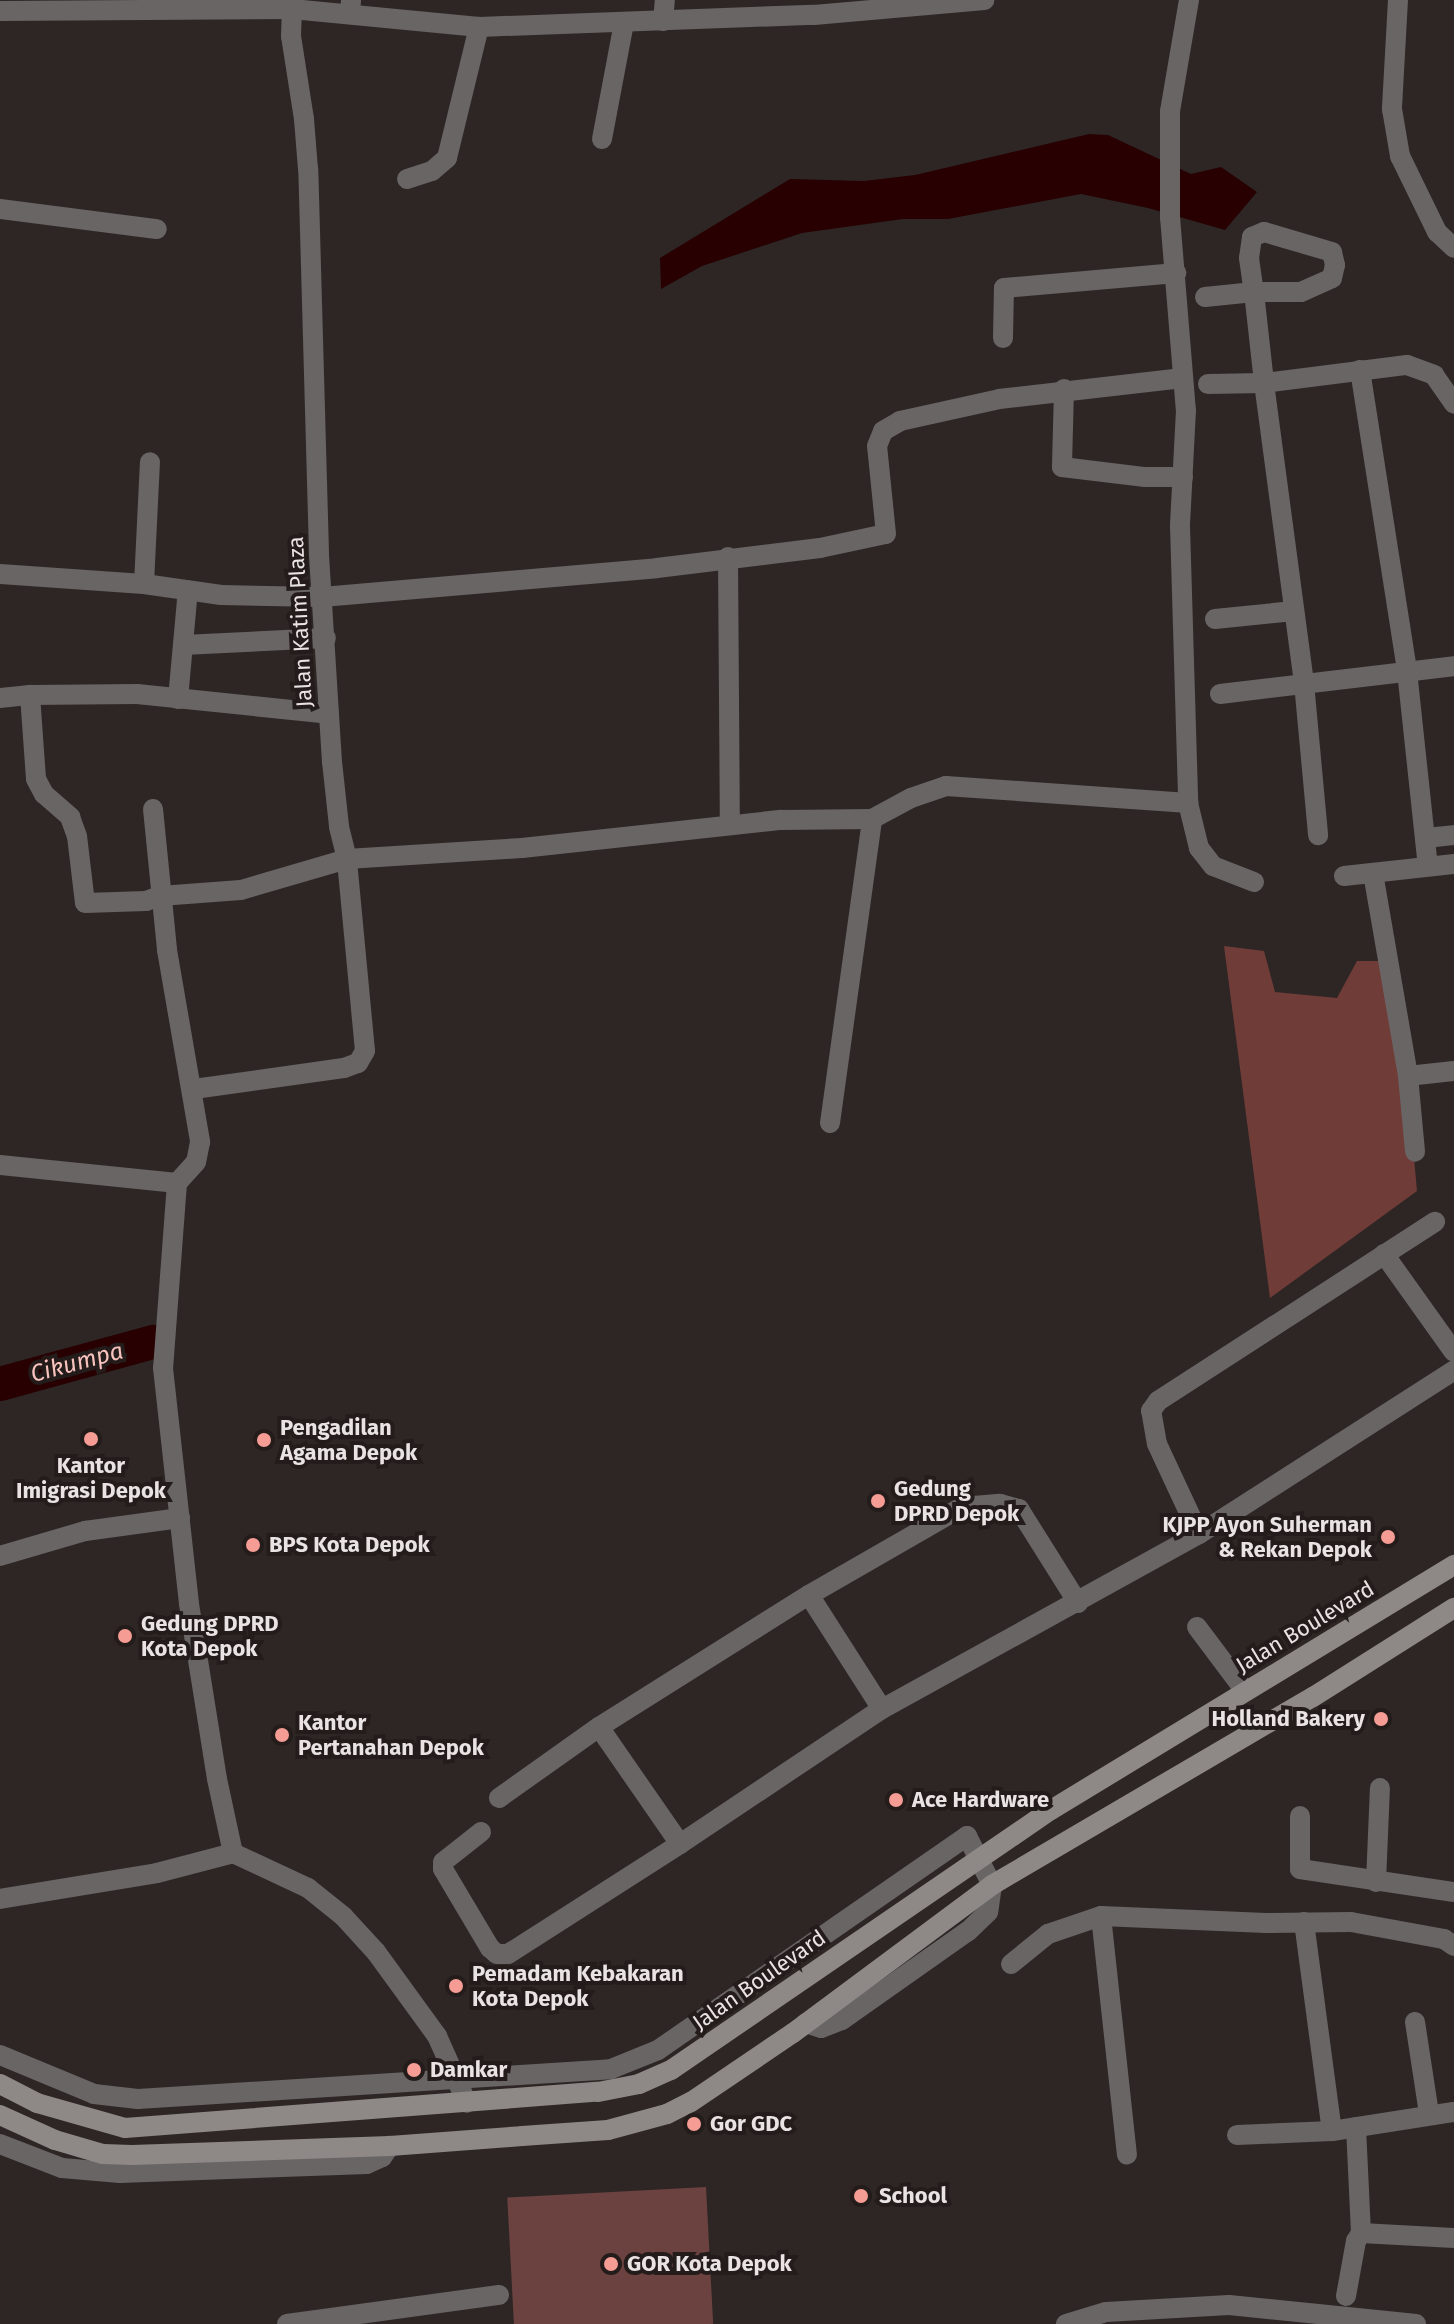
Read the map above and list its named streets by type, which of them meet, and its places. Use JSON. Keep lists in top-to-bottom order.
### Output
{
  "streets": {
    "main road": ["Jalan Boulevard"],
    "street": ["Jalan Katim Plaza"]
  },
  "water": ["Cikumpa"],
  "places": [
    "Kantor Imigrasi Depok",
    "Pengadilan Agama Depok",
    "Gedung DPRD Depok",
    "KJPP Ayon Suherman & Rekan Depok",
    "BPS Kota Depok",
    "Gedung DPRD Kota Depok",
    "Holland Bakery",
    "Kantor Pertanahan Depok",
    "Ace Hardware",
    "Pemadam Kebakaran Kota Depok",
    "Damkar",
    "Gor GDC",
    "School",
    "GOR Kota Depok"
  ]
}
